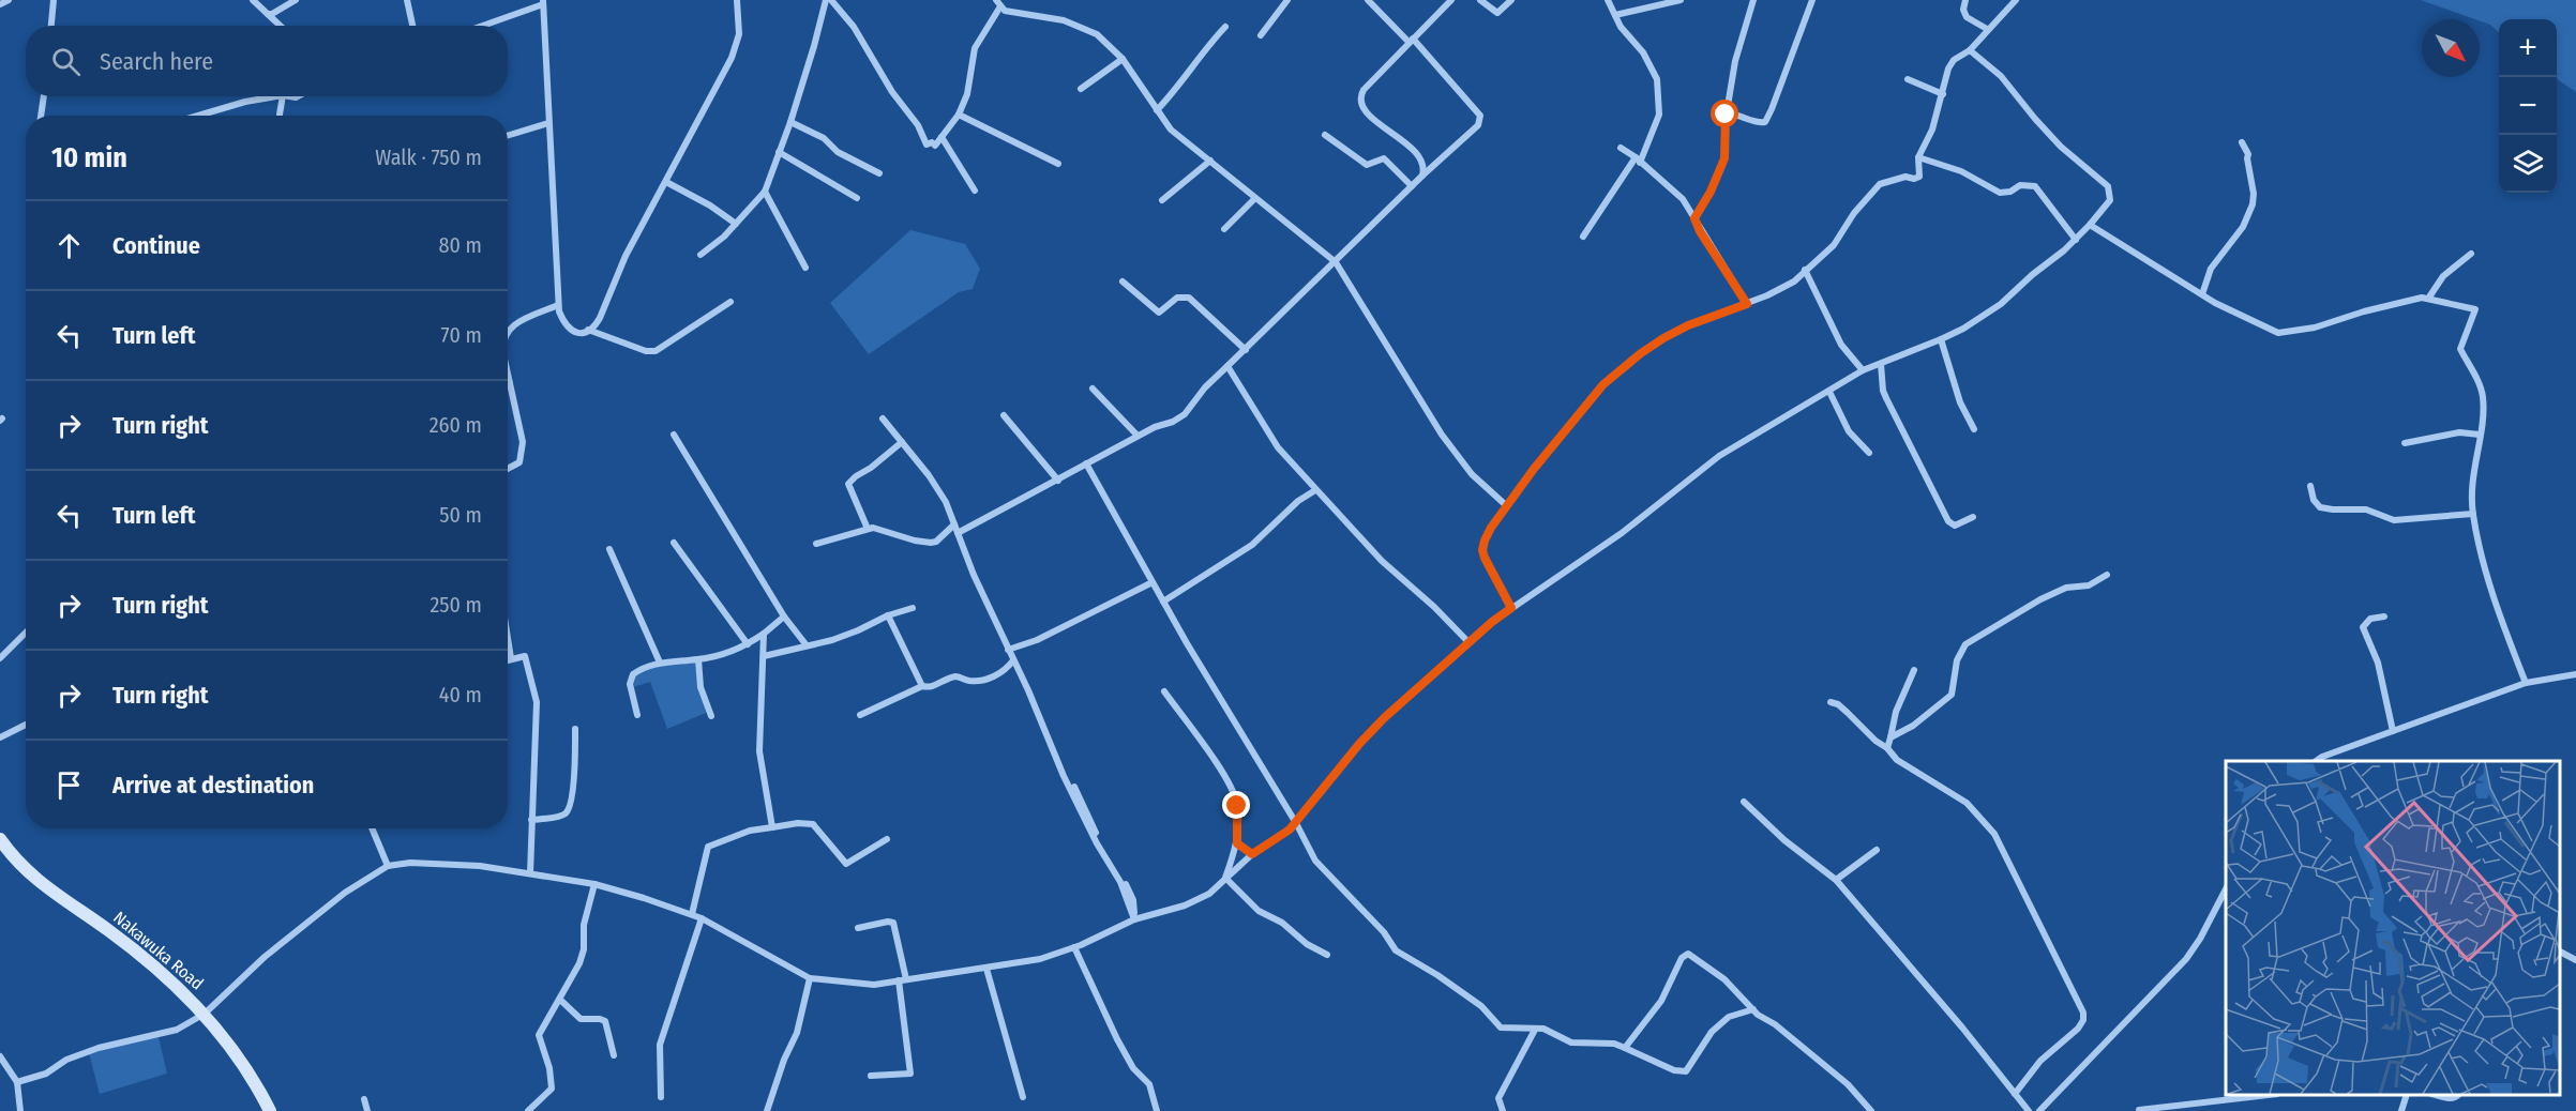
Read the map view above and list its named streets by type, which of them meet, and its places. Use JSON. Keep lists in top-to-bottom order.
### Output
{
  "streets": {
    "main road": ["Nakawuka Road"]
  },
  "north": "bottom right",
  "page": {
    "map_buttons": ["+", "−"],
    "search": "Search here",
    "heading": ["10 min", "Walk · 750 m"],
    "list": [
      ["Continue", "80 m"],
      ["Turn left", "70 m"],
      ["Turn right", "260 m"],
      ["Turn left", "50 m"],
      ["Turn right", "250 m"],
      ["Turn right", "40 m"],
      "Arrive at destination"
    ]
  }
}
